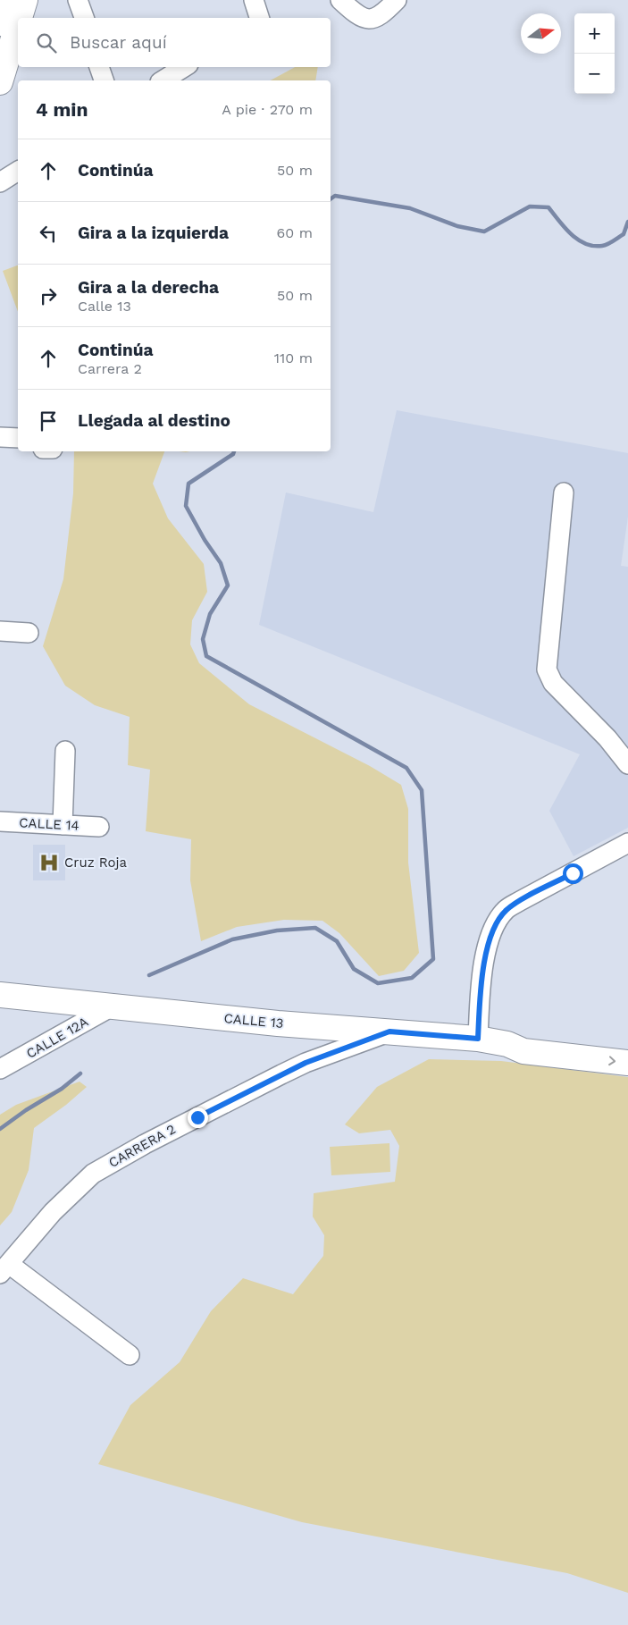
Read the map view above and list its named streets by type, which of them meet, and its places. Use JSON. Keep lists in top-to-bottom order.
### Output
{
  "streets": {
    "main road": ["CALLE 13"],
    "street": ["CALLE 14", "CALLE 12A", "CARRERA 2"]
  },
  "crossings": [
    ["CALLE 13", "CALLE 12A"],
    ["CALLE 13", "CARRERA 2"]
  ],
  "places": {
    "hospital": ["Cruz Roja"]
  },
  "north": "right",
  "page": {
    "map_buttons": ["+", "−"],
    "search": "Buscar aquí",
    "heading": ["4 min", "A pie · 270 m"],
    "list": [
      ["Continúa", "50 m"],
      ["Gira a la izquierda", "60 m"],
      ["Gira a la derecha", "Calle 13", "50 m"],
      ["Continúa", "Carrera 2", "110 m"],
      "Llegada al destino"
    ]
  }
}
